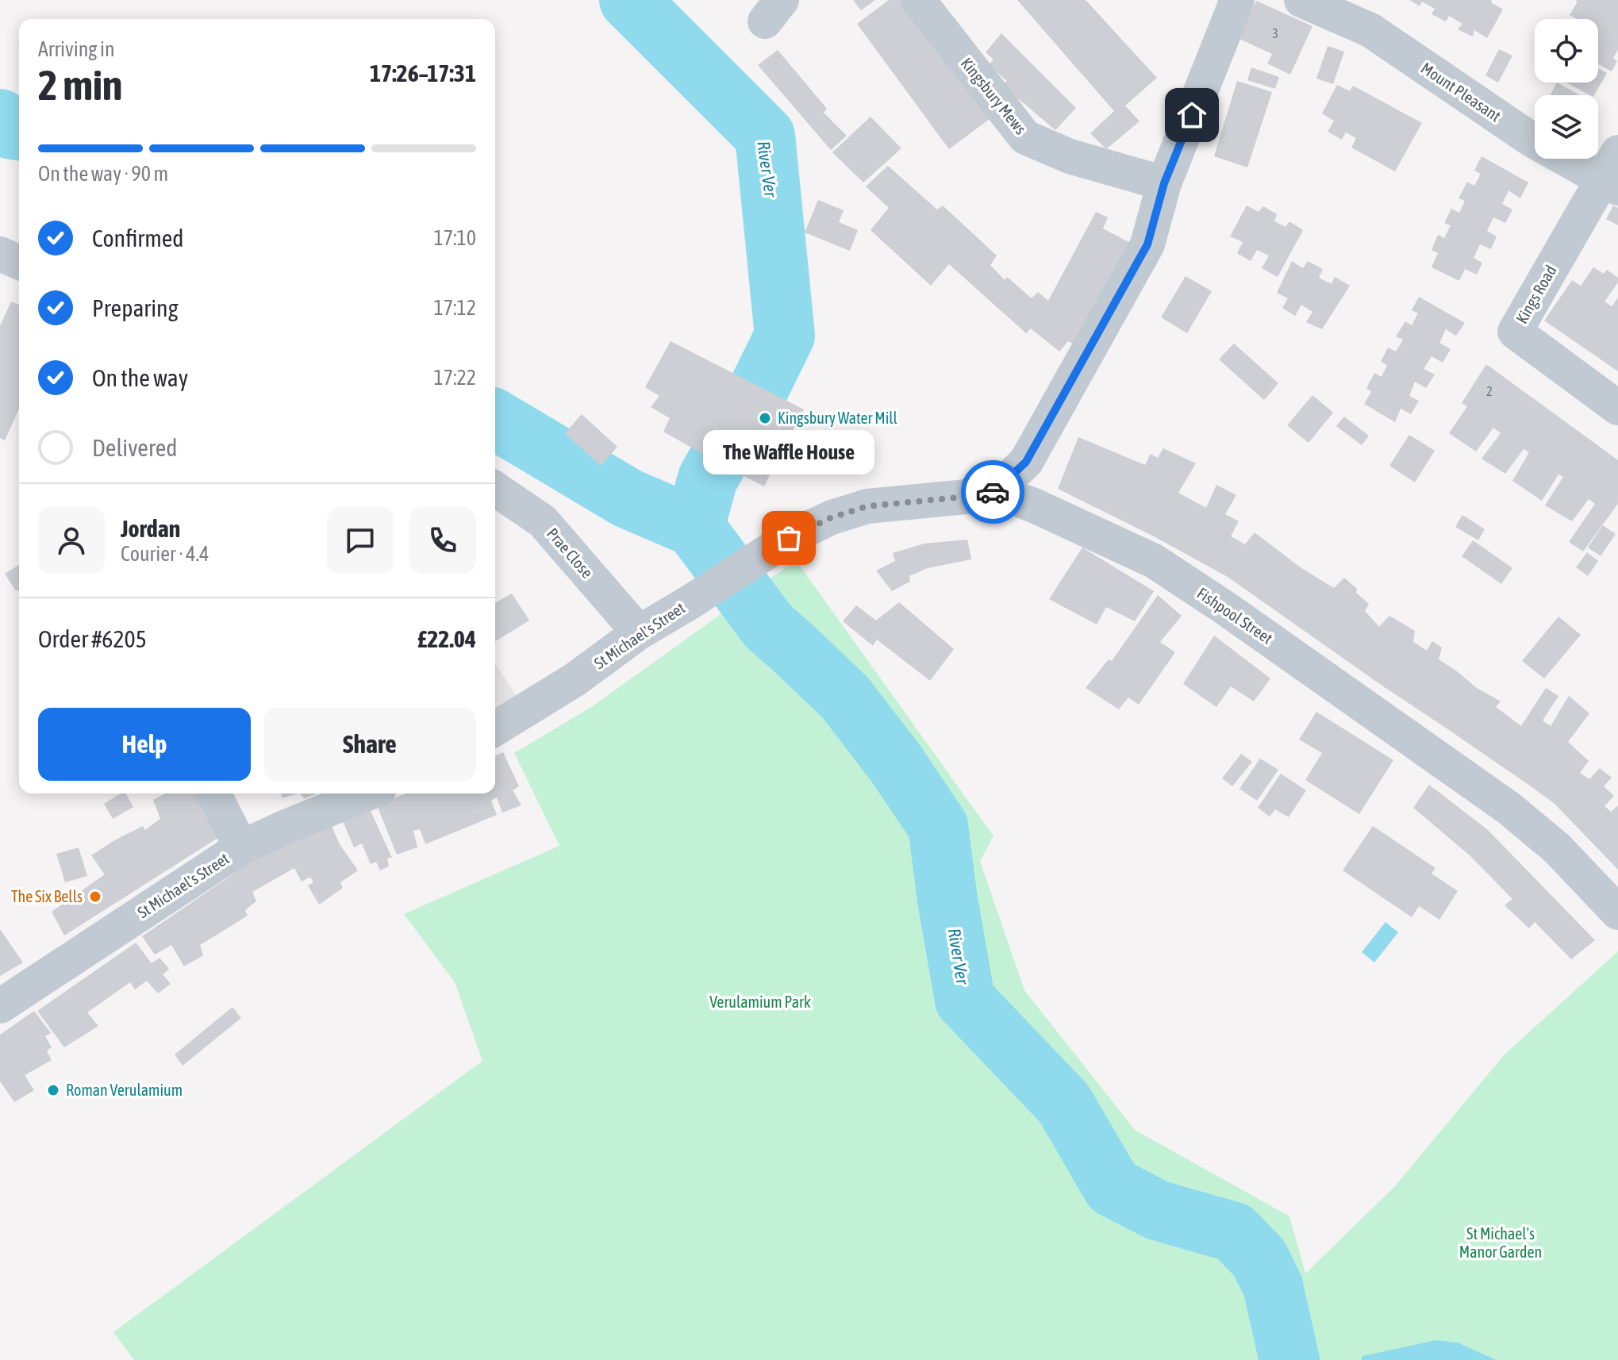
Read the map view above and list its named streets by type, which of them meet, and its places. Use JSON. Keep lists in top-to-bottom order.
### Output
{
  "streets": {
    "street": [
      "Mount Pleasant",
      "Kingsbury Mews",
      "Kings Road",
      "Prae Close",
      "Fishpool Street",
      "St Michael's Street"
    ]
  },
  "crossings": [
    ["Mount Pleasant", "Kings Road"],
    ["Prae Close", "St Michael's Street"],
    ["Fishpool Street", "St Michael's Street"]
  ],
  "water": ["River Ver"],
  "parks": ["Verulamium Park", "St Michael's Manor Garden"],
  "places": [
    "Kingsbury Water Mill",
    "The Waffle House",
    "The Six Bells",
    "Roman Verulamium"
  ],
  "house_numbers": ["3", "2"],
  "page": {
    "heading": ["2 min", "Arriving in", "17:26–17:31"],
    "panel": [
      "Jordan",
      "Courier · 4.4",
      "Order #6205",
      "£22.04"
    ],
    "bar": "On the way · 90 m",
    "list": [
      ["Confirmed", "17:10"],
      ["Preparing", "17:12"],
      ["On the way", "17:22"],
      "Delivered"
    ],
    "bubble": "The Waffle House",
    "buttons": ["Help", "Share"]
  }
}
